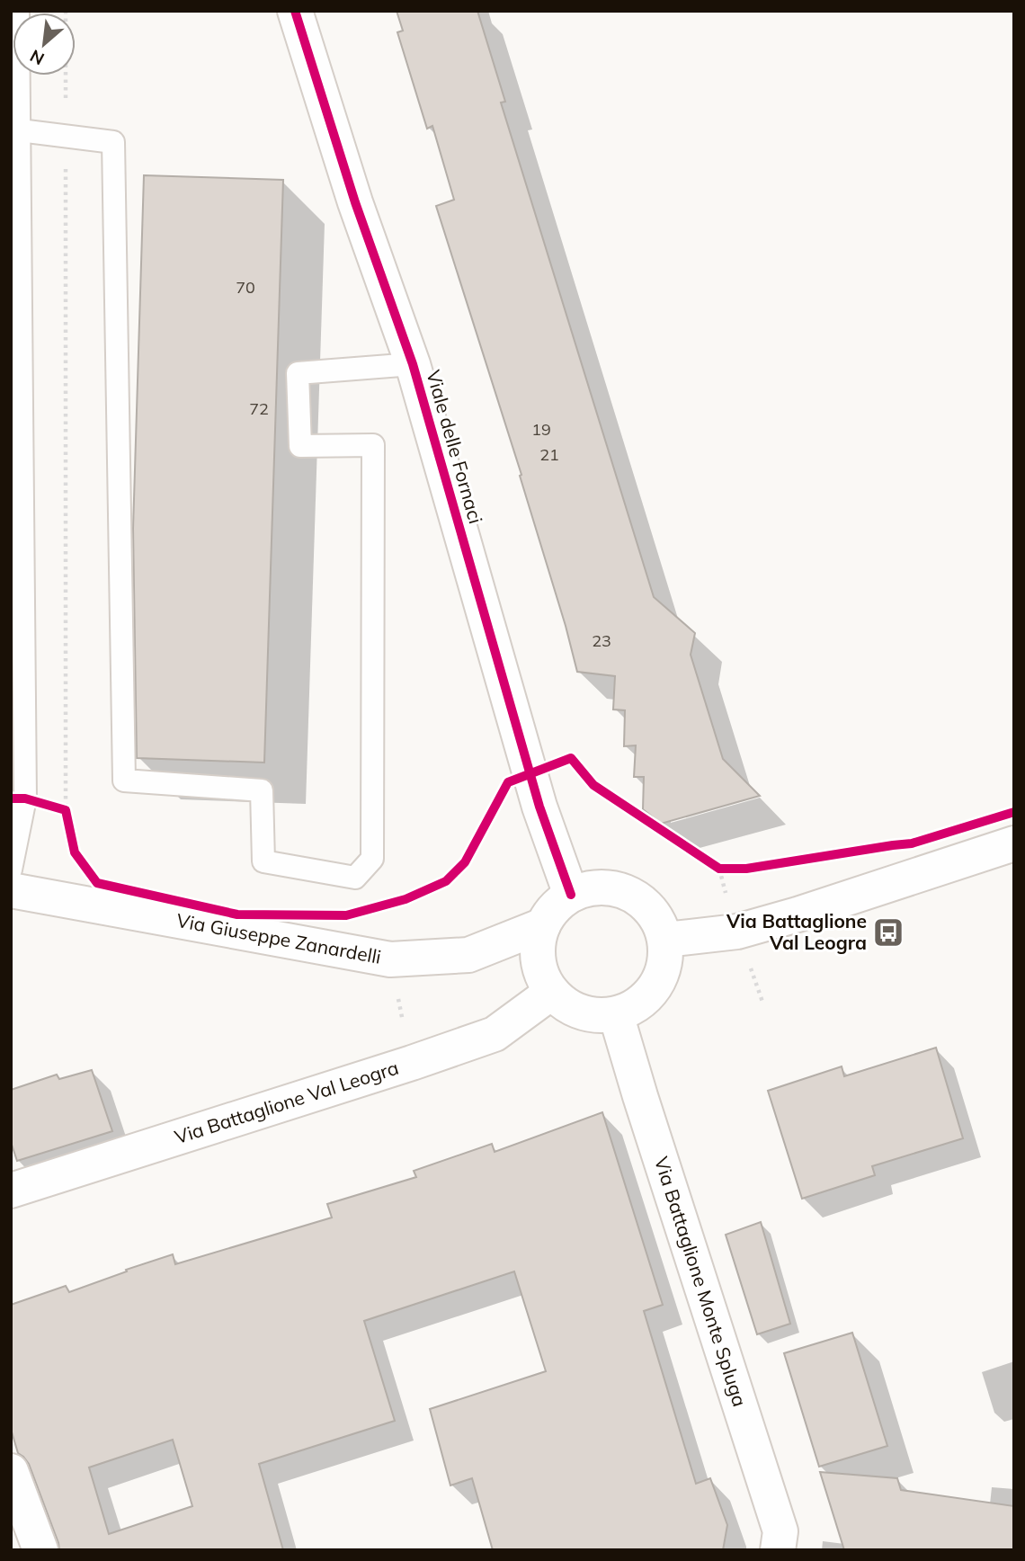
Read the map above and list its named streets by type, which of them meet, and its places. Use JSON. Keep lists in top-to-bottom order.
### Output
{
  "streets": {
    "street": [
      "Viale delle Fornaci",
      "Via Giuseppe Zanardelli",
      "Via Battaglione Val Leogra",
      "Via Battaglione Monte Spluga"
    ]
  },
  "crossings": [
    ["Viale delle Fornaci", "Via Giuseppe Zanardelli"],
    ["Viale delle Fornaci", "Via Battaglione Val Leogra"],
    ["Viale delle Fornaci", "Via Battaglione Monte Spluga"],
    ["Via Giuseppe Zanardelli", "Via Battaglione Val Leogra"],
    ["Via Giuseppe Zanardelli", "Via Battaglione Monte Spluga"],
    ["Via Battaglione Val Leogra", "Via Battaglione Monte Spluga"]
  ],
  "places": {
    "bus stop": ["Via Battaglione Val Leogra"]
  },
  "house_numbers": [
    "70",
    "72",
    "19",
    "21",
    "23"
  ],
  "north": "bottom left"
}
